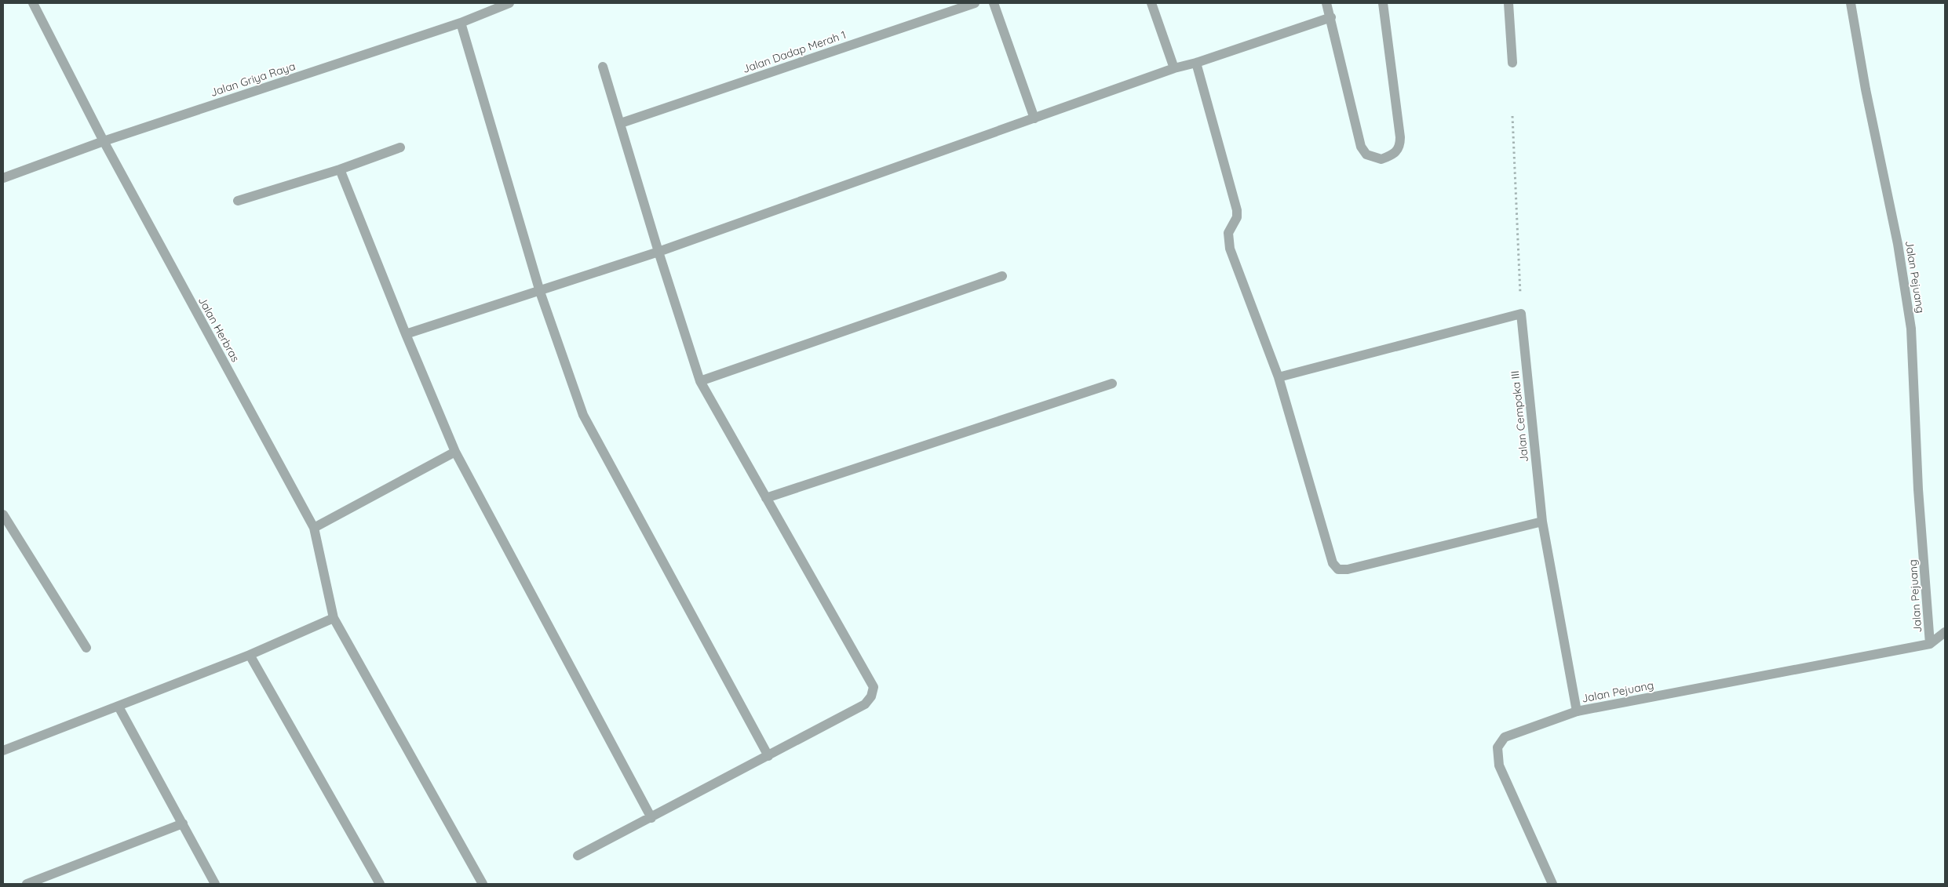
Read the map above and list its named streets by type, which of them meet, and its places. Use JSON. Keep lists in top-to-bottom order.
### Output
{
  "streets": {
    "street": [
      "Jalan Dadap Merah 1",
      "Jalan Griya Raya",
      "Jalan Pejuang",
      "Jalan Herbras",
      "Jalan Cempaka III"
    ]
  },
  "crossings": [
    ["Jalan Griya Raya", "Jalan Herbras"],
    ["Jalan Pejuang", "Jalan Cempaka III"]
  ]
}
